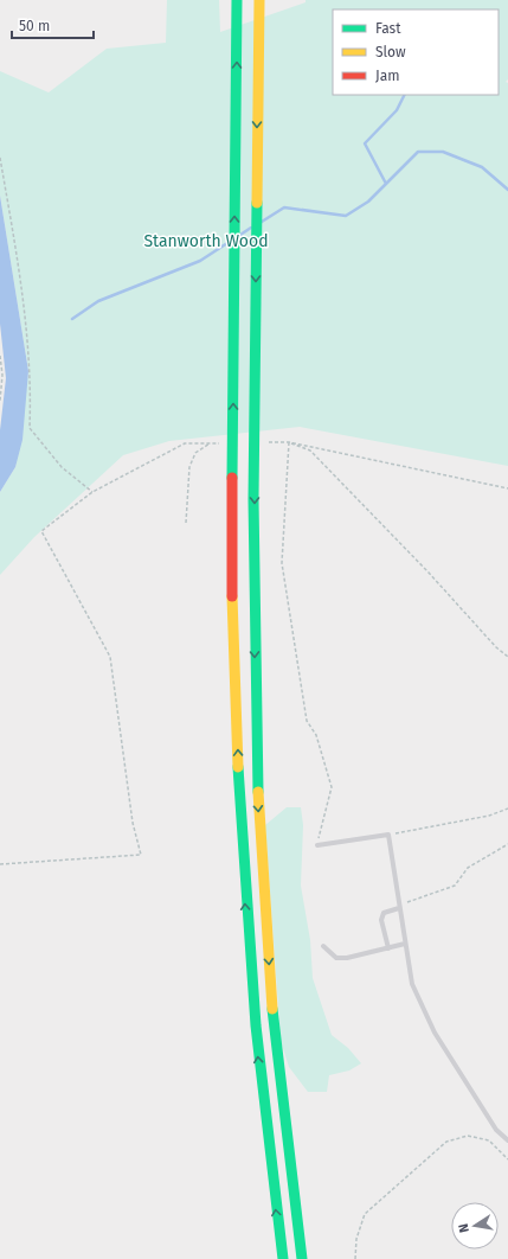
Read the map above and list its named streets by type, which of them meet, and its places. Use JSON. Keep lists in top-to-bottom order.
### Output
{
  "parks": ["Stanworth Wood"],
  "legend": ["Fast", "Slow", "Jam"],
  "scale_bar": "50 m",
  "north": "left"
}
